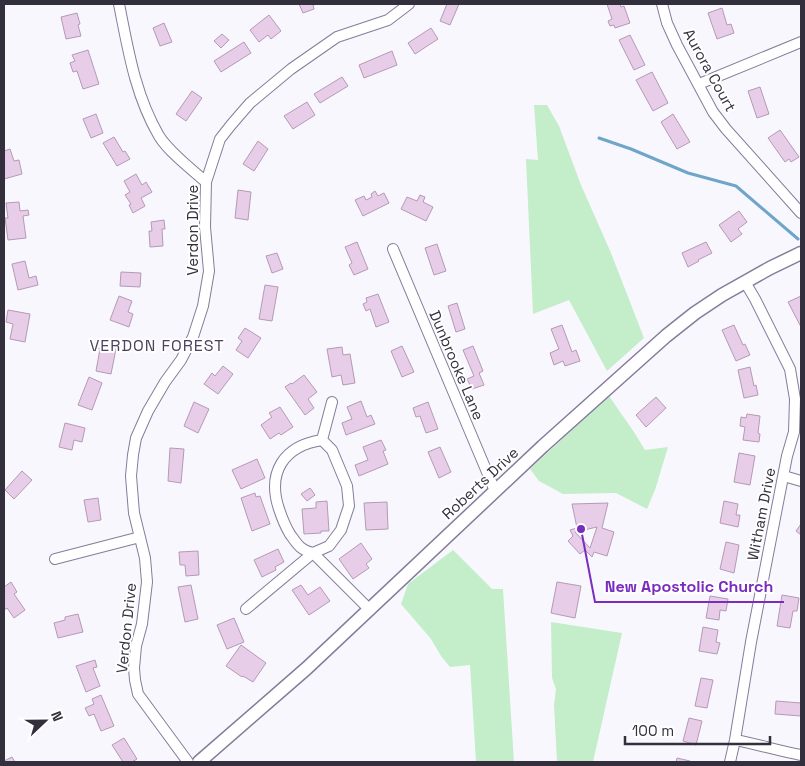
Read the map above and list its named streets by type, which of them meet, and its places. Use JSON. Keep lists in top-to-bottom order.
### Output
{
  "streets": {
    "street": [
      "Aurora Court",
      "Verdon Drive",
      "Dunbrooke Lane",
      "Roberts Drive",
      "Witham Drive"
    ]
  },
  "crossings": [
    ["Dunbrooke Lane", "Roberts Drive"],
    ["Roberts Drive", "Witham Drive"]
  ],
  "districts": ["VERDON FOREST"],
  "places": ["New Apostolic Church"],
  "scale_bar": "100 m",
  "north": "right"
}
